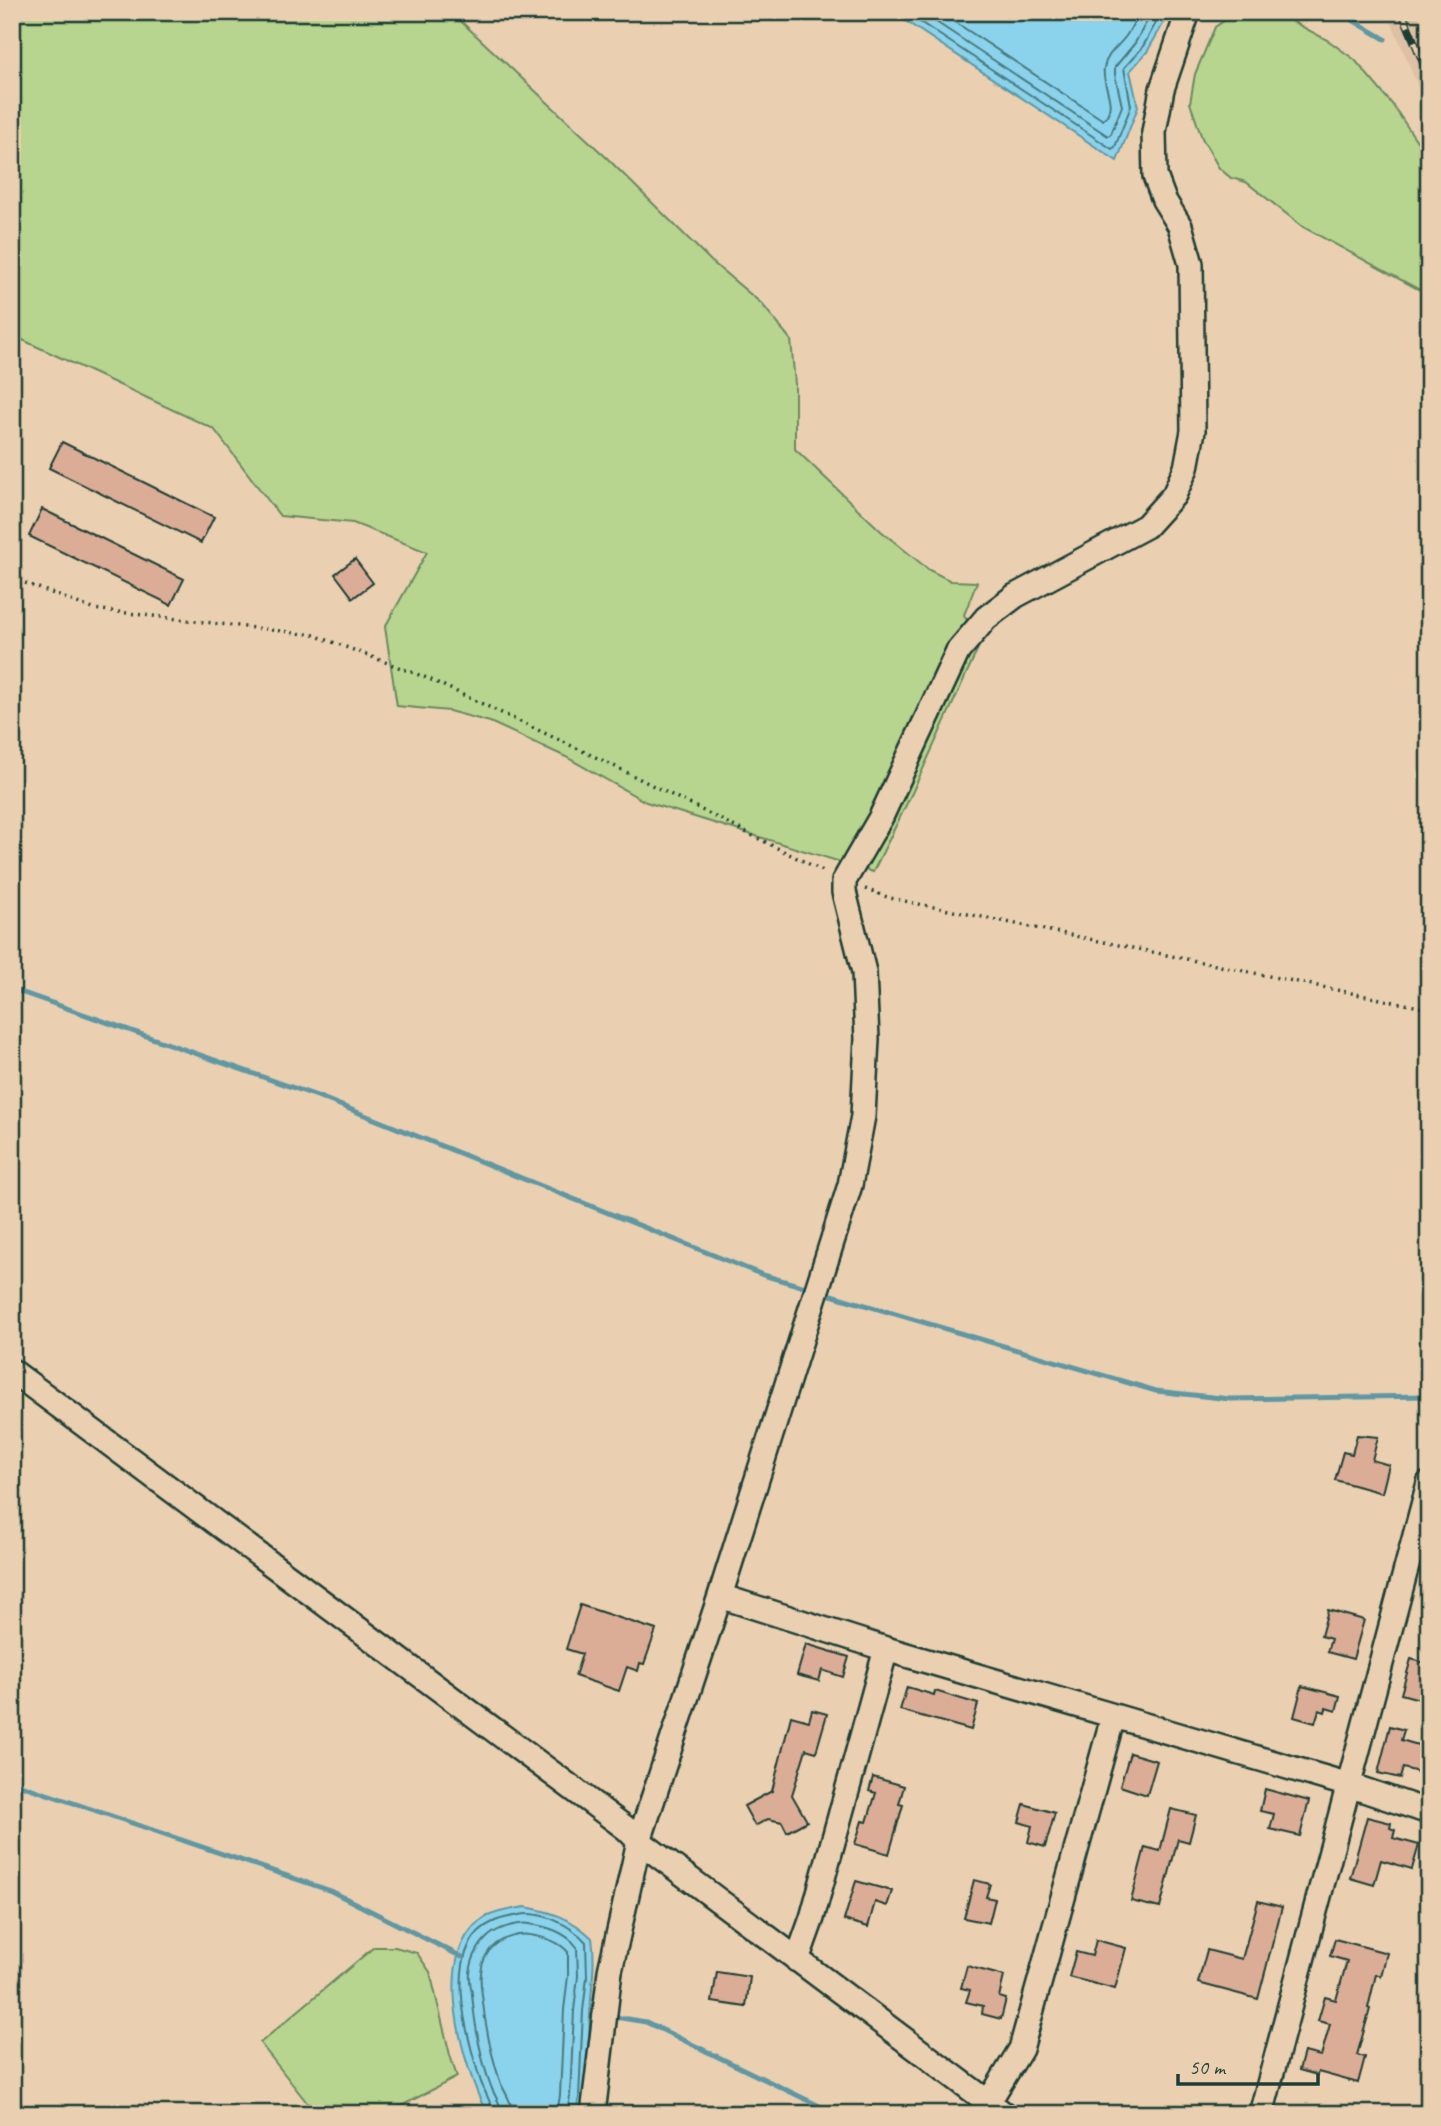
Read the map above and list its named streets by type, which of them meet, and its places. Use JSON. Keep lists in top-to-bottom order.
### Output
{
  "scale_bar": "50 m"
}
